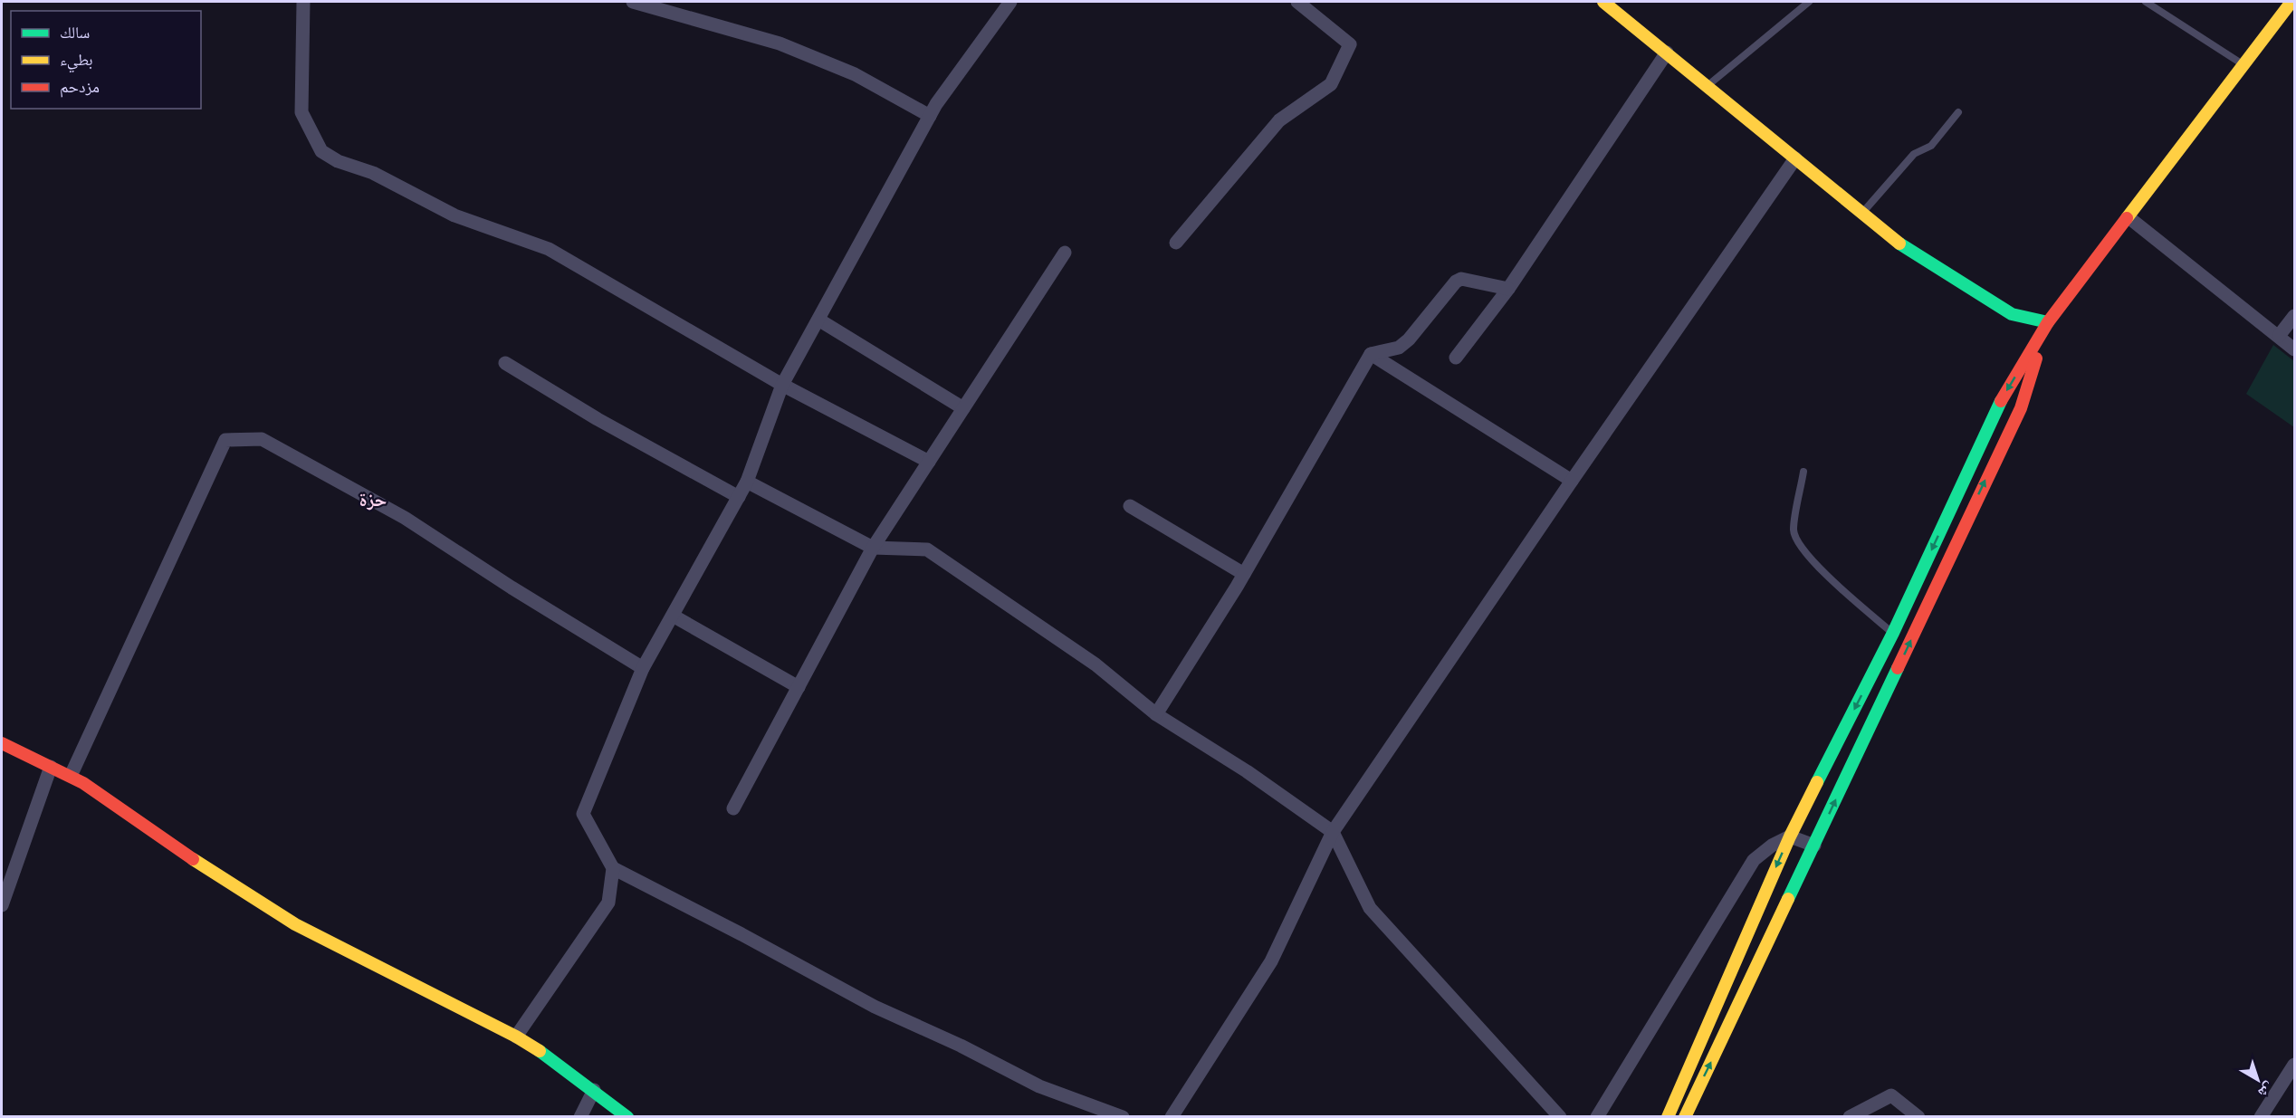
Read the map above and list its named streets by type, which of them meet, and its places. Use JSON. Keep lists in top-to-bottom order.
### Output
{
  "districts": ["حزة"],
  "legend": ["سالك", "بطيء", "مزدحم"],
  "north": "bottom right"
}
